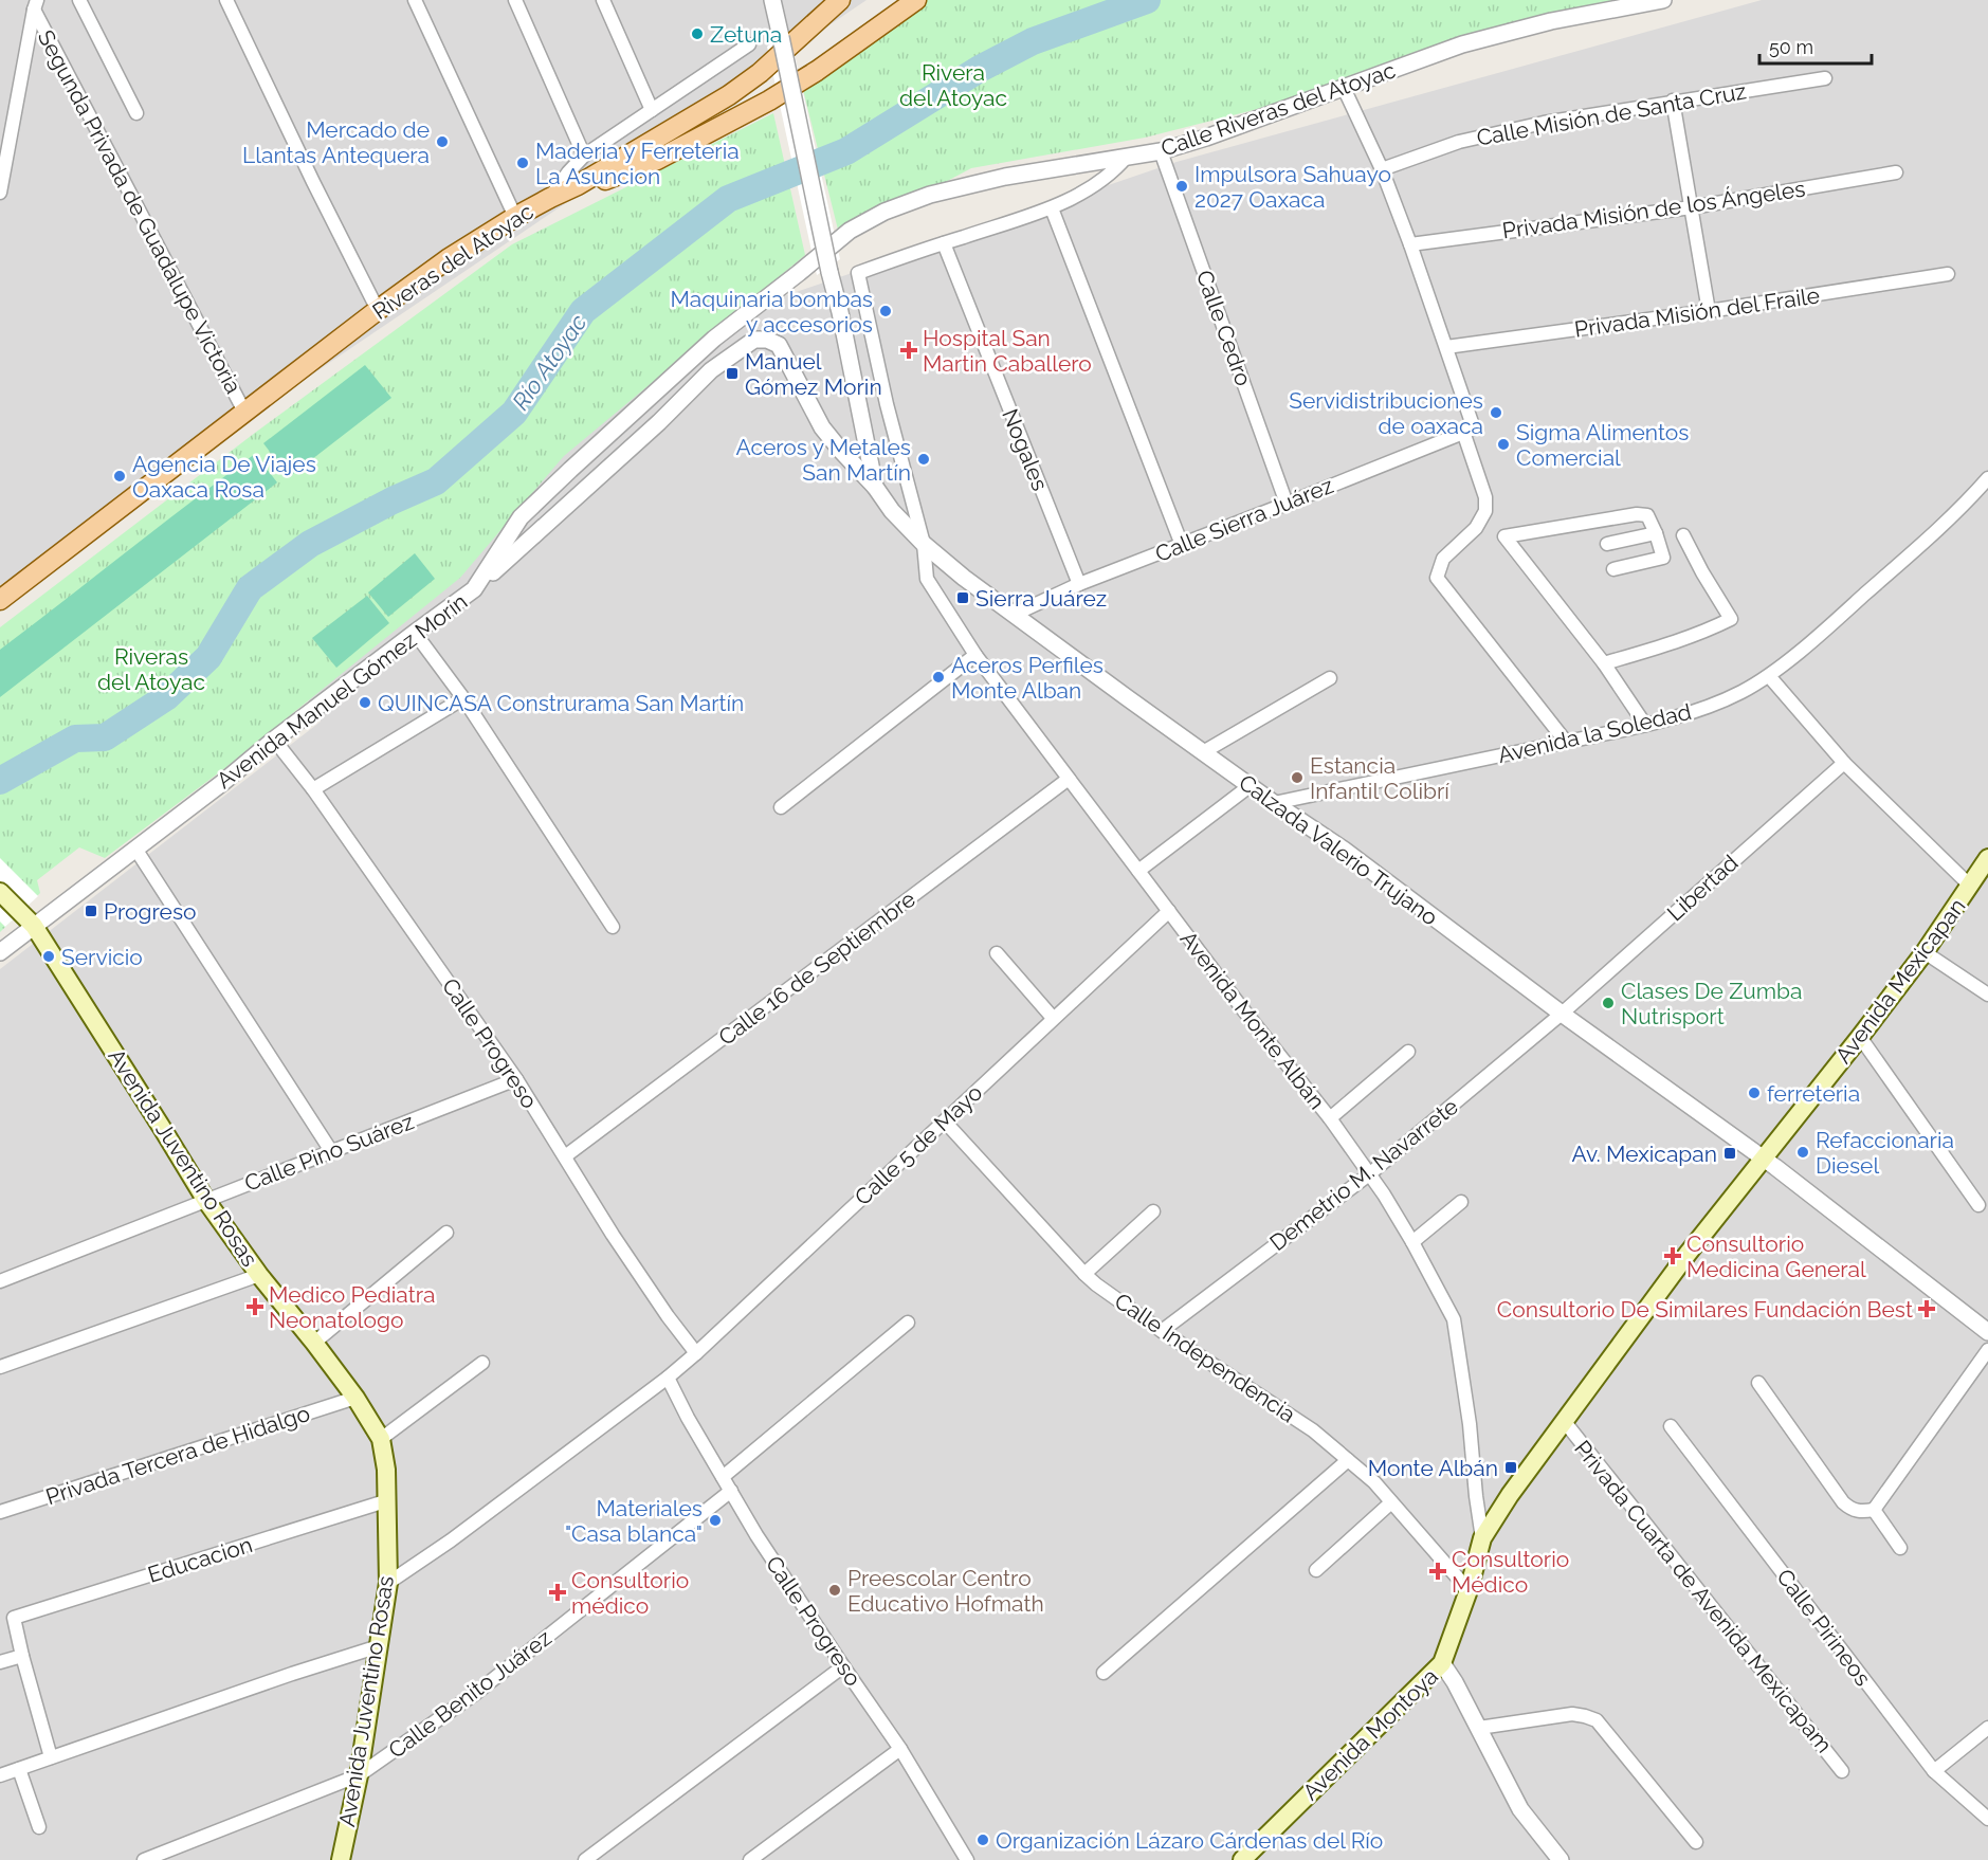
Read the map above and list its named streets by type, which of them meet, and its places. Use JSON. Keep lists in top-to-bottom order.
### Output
{
  "streets": {
    "main road": [
      "Riveras del Atoyac",
      "Avenida Mexicapan",
      "Avenida Juventino Rosas",
      "Avenida Montoya"
    ],
    "street": [
      "Calle Riveras del Atoyac",
      "Calle Misión de Santa Cruz",
      "Privada Misión de los Ángeles",
      "Segunda Privada de Guadalupe Victoria",
      "Privada Misión del Fraile",
      "Calle Cedro",
      "Nogales",
      "Calle Sierra Juárez",
      "Avenida Manuel Gómez Morín",
      "Avenida la Soledad",
      "Calzada Valerio Trujano",
      "Libertad",
      "Calle 16 de Septiembre",
      "Avenida Monte Albán",
      "Calle Progreso",
      "Calle 5 de Mayo",
      "Calle Pino Suárez",
      "Demetrio M. Navarrete",
      "Calle Independencia",
      "Privada Tercera de Hidalgo",
      "Educacion",
      "Privada Cuarta de Avenida Mexicapam",
      "Calle Pirineos",
      "Calle Benito Juárez"
    ]
  },
  "crossings": [
    ["Calle Riveras del Atoyac", "Calle Cedro"],
    ["Calle Riveras del Atoyac", "Avenida Manuel Gómez Morín"],
    ["Segunda Privada de Guadalupe Victoria", "Riveras del Atoyac"],
    ["Calle Cedro", "Calle Sierra Juárez"],
    ["Nogales", "Calle Sierra Juárez"],
    ["Nogales", "Avenida Monte Albán"],
    ["Calle Sierra Juárez", "Calzada Valerio Trujano"],
    ["Avenida Manuel Gómez Morín", "Calle Progreso"],
    ["Avenida Manuel Gómez Morín", "Avenida Juventino Rosas"],
    ["Avenida la Soledad", "Calzada Valerio Trujano"],
    ["Calzada Valerio Trujano", "Libertad"],
    ["Calzada Valerio Trujano", "Avenida Mexicapan"],
    ["Calzada Valerio Trujano", "Avenida Monte Albán"],
    ["Calzada Valerio Trujano", "Demetrio M. Navarrete"],
    ["Libertad", "Demetrio M. Navarrete"],
    ["Calle 16 de Septiembre", "Avenida Monte Albán"],
    ["Calle 16 de Septiembre", "Calle Progreso"],
    ["Avenida Mexicapan", "Avenida Monte Albán"],
    ["Avenida Mexicapan", "Privada Cuarta de Avenida Mexicapam"],
    ["Avenida Mexicapan", "Avenida Montoya"],
    ["Avenida Monte Albán", "Calle 5 de Mayo"],
    ["Avenida Monte Albán", "Demetrio M. Navarrete"],
    ["Avenida Monte Albán", "Avenida Montoya"],
    ["Calle Progreso", "Calle 5 de Mayo"],
    ["Calle Progreso", "Calle Pino Suárez"],
    ["Calle Progreso", "Calle Benito Juárez"],
    ["Calle 5 de Mayo", "Avenida Juventino Rosas"],
    ["Calle 5 de Mayo", "Calle Independencia"],
    ["Calle Pino Suárez", "Avenida Juventino Rosas"],
    ["Avenida Juventino Rosas", "Privada Tercera de Hidalgo"],
    ["Avenida Juventino Rosas", "Educacion"],
    ["Avenida Juventino Rosas", "Calle Benito Juárez"],
    ["Demetrio M. Navarrete", "Calle Independencia"],
    ["Calle Independencia", "Avenida Montoya"]
  ],
  "water": ["Río Atoyac"],
  "parks": ["Rivera del Atoyac", "Riveras del Atoyac"],
  "places": {
    "other": [
      "Zetuna",
      "Mercado de Llantas Antequera",
      "Maderia y Ferreteria La Asuncion",
      "Impulsora Sahuayo 2027 Oaxaca",
      "Maquinaria bombas y accesorios",
      "Servidistribuciones de oaxaca",
      "Sigma Alimentos Comercial",
      "Aceros y Metales San Martín",
      "Agencia De Viajes Oaxaca Rosa",
      "Aceros Perfiles Monte Alban",
      "QUINCASA Construrama San Martín",
      "Estancia Infantil Colibrí",
      "Servicio",
      "Clases De Zumba Nutrisport",
      "ferreteria",
      "Refaccionaria Diesel",
      "Materiales \"Casa blanca\"",
      "Preescolar Centro Educativo Hofmath",
      "Organización Lázaro Cárdenas del Río"
    ],
    "health": [
      "Hospital San Martin Caballero",
      "Consultorio Medicina General",
      "Medico Pediatra Neonatologo",
      "Consultorio De Similares Fundación Best",
      "Consultorio Médico",
      "Consultorio médico"
    ],
    "transit": [
      "Manuel Gómez Morin",
      "Sierra Juárez",
      "Progreso",
      "Av. Mexicapan",
      "Monte Albán"
    ]
  },
  "scale_bar": "50 m"
}
